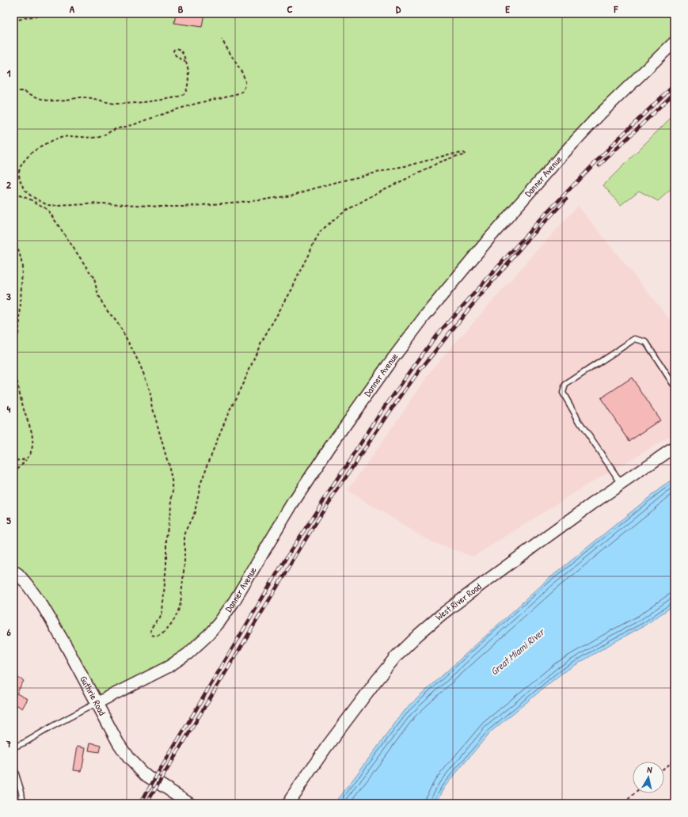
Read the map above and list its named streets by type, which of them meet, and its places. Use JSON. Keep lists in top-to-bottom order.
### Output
{
  "streets": {
    "street": ["Danner Avenue", "West River Road", "Guthrie Road"]
  },
  "crossings": [
    ["Danner Avenue", "Guthrie Road"]
  ],
  "water": ["Great Miami River"],
  "north": "top",
  "grid": {
    "columns": [
      "A",
      "B",
      "C",
      "D",
      "E",
      "F"
    ],
    "rows": [
      "1",
      "2",
      "3",
      "4",
      "5",
      "6",
      "7"
    ]
  }
}
